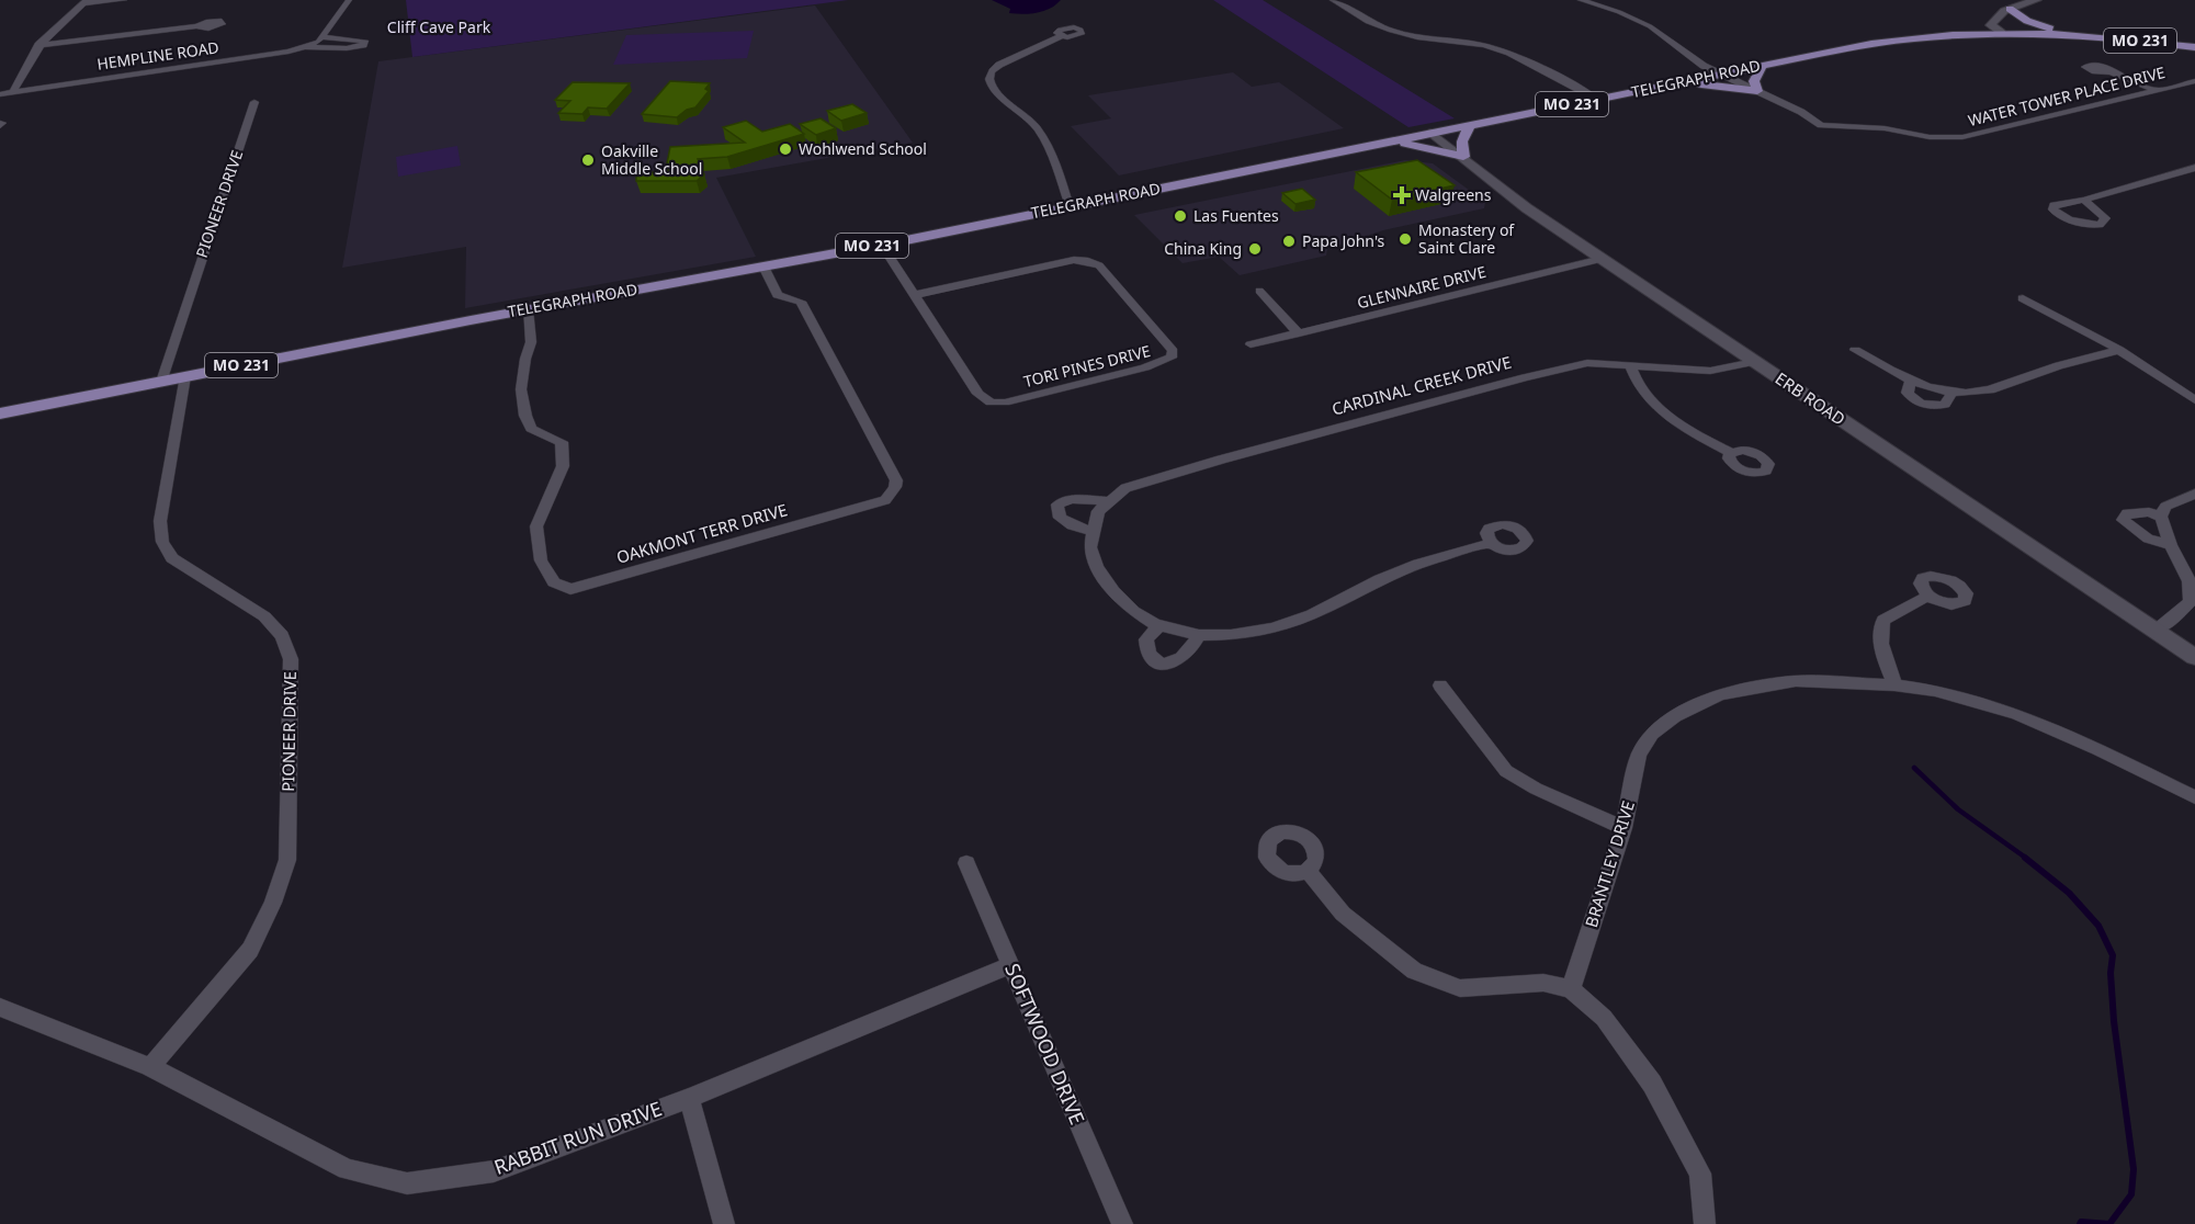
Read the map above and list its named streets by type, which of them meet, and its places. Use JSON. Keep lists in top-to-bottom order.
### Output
{
  "streets": {
    "main road": ["MO 231", "TELEGRAPH ROAD"],
    "street": [
      "HEMPLINE ROAD",
      "WATER TOWER PLACE DRIVE",
      "PIONEER DRIVE",
      "GLENNAIRE DRIVE",
      "TORI PINES DRIVE",
      "CARDINAL CREEK DRIVE",
      "ERB ROAD",
      "OAKMONT TERR DRIVE",
      "BRANTLEY DRIVE",
      "SOFTWOOD DRIVE",
      "RABBIT RUN DRIVE"
    ]
  },
  "crossings": [
    ["TELEGRAPH ROAD", "WATER TOWER PLACE DRIVE"],
    ["TELEGRAPH ROAD", "PIONEER DRIVE"],
    ["TELEGRAPH ROAD", "TORI PINES DRIVE"],
    ["TELEGRAPH ROAD", "ERB ROAD"],
    ["TELEGRAPH ROAD", "OAKMONT TERR DRIVE"],
    ["PIONEER DRIVE", "RABBIT RUN DRIVE"],
    ["GLENNAIRE DRIVE", "ERB ROAD"],
    ["CARDINAL CREEK DRIVE", "ERB ROAD"],
    ["SOFTWOOD DRIVE", "RABBIT RUN DRIVE"]
  ],
  "parks": ["Cliff Cave Park"],
  "places": {
    "other": [
      "Wohlwend School",
      "Oakville Middle School",
      "Las Fuentes",
      "Monastery of Saint Clare",
      "Papa John's",
      "China King"
    ],
    "health": ["Walgreens"]
  }
}
